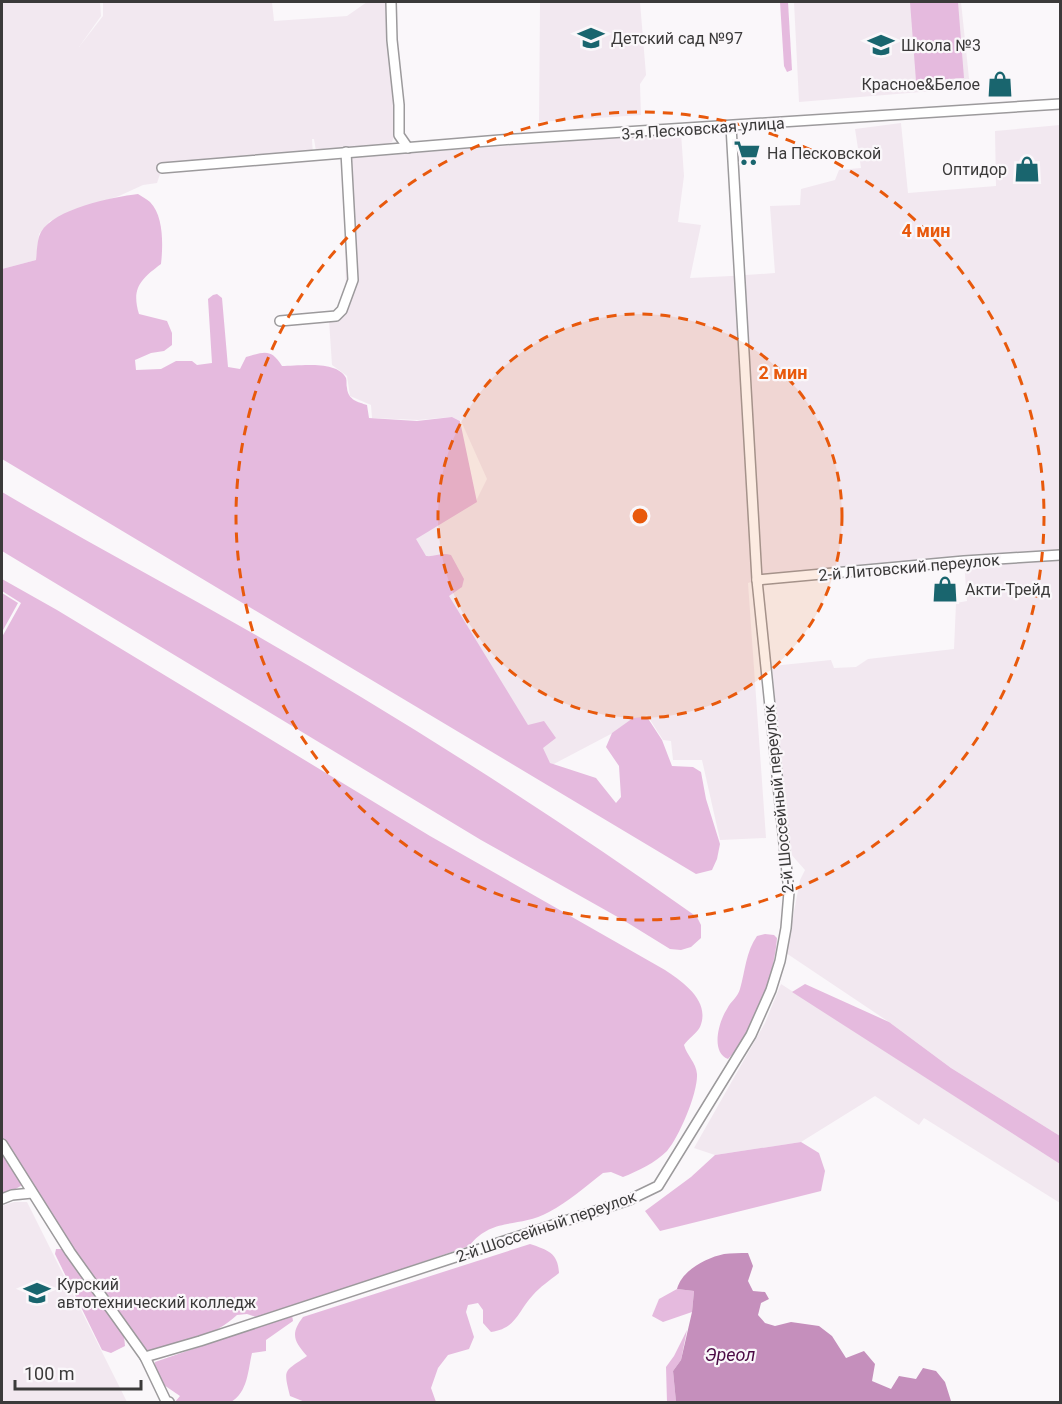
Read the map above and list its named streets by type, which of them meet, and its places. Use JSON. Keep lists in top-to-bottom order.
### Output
{
  "streets": {
    "street": ["3-я Песковская улица", "2-й Литовский переулок", "2-й Шоссейный переулок"]
  },
  "crossings": [
    ["3-я Песковская улица", "2-й Шоссейный переулок"],
    ["2-й Литовский переулок", "2-й Шоссейный переулок"]
  ],
  "water": ["Эреол"],
  "places": {
    "school or university": ["Детский сад №97", "Школа №3", "Курский автотехнический колледж"],
    "shop": ["Красное&Белое", "Оптидор", "Акти-Трейд"],
    "supermarket": ["На Песковской"]
  },
  "scale_bar": "100 m",
  "rings": ["4 мин", "2 мин"]
}
